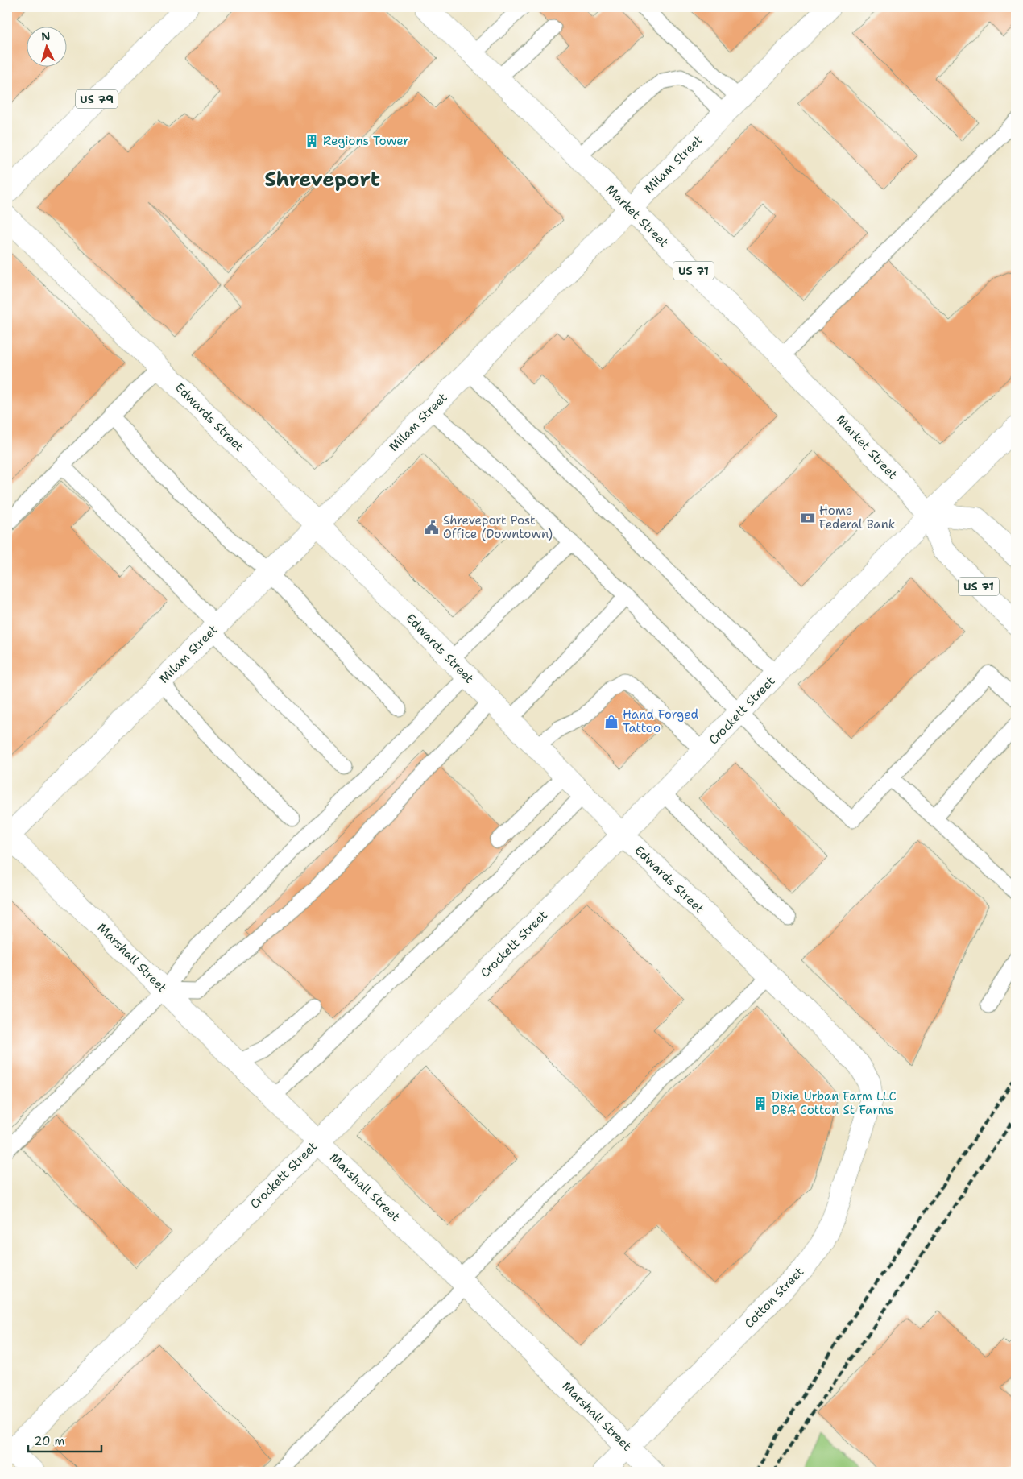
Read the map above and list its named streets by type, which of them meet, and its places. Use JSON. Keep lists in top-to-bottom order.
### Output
{
  "streets": {
    "street": [
      "US 79",
      "Milam Street",
      "Market Street",
      "US 71",
      "Edwards Street",
      "Crockett Street",
      "Marshall Street",
      "Cotton Street"
    ]
  },
  "crossings": [
    ["Milam Street", "Market Street"],
    ["Milam Street", "Edwards Street"],
    ["Milam Street", "Marshall Street"],
    ["Market Street", "Crockett Street"],
    ["Edwards Street", "Crockett Street"],
    ["Edwards Street", "Cotton Street"],
    ["Crockett Street", "Marshall Street"],
    ["Marshall Street", "Cotton Street"]
  ],
  "districts": ["Shreveport"],
  "places": {
    "building": ["Regions Tower", "Dixie Urban Farm LLC DBA Cotton St Farms"],
    "bank": ["Home Federal Bank"],
    "public building": ["Shreveport Post Office (Downtown)"],
    "shop": ["Hand Forged Tattoo"]
  },
  "scale_bar": "20 m",
  "north": "top"
}
